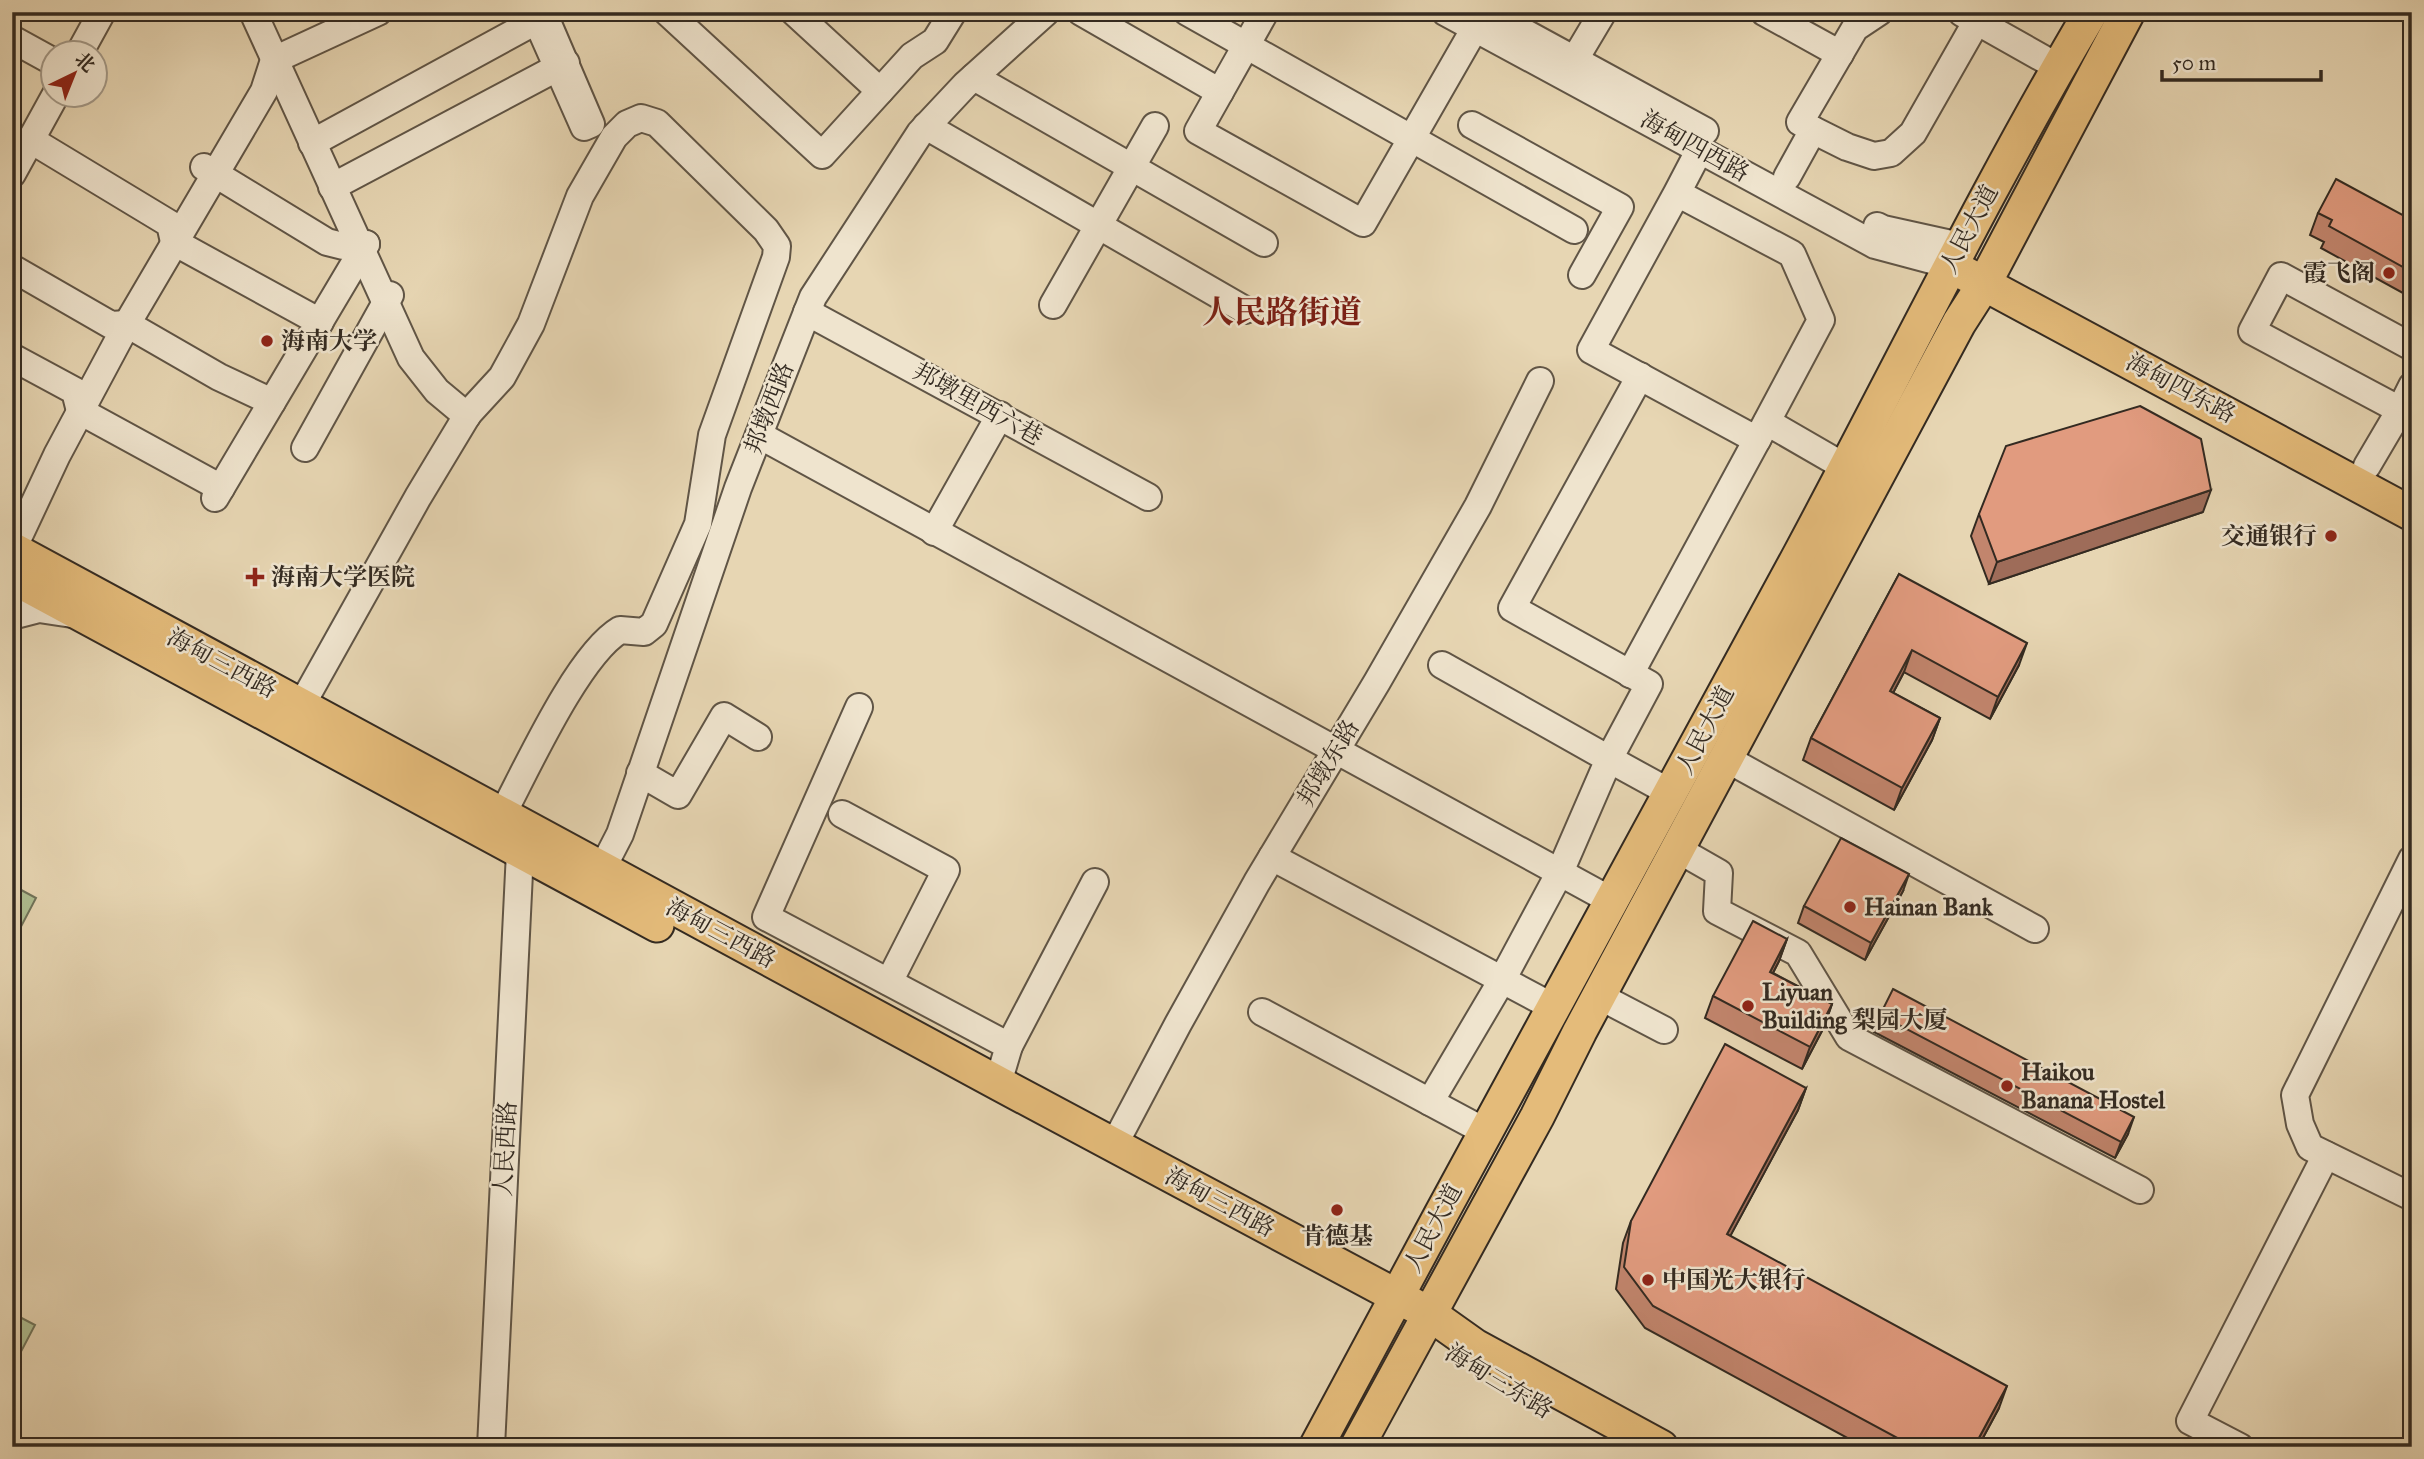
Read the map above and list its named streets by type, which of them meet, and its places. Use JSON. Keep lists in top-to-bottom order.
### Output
{
  "streets": {
    "main road": [
      "人民大道",
      "海甸四东路",
      "海甸三西路",
      "海甸三东路"
    ],
    "street": [
      "海甸四西路",
      "邦墩里西六巷",
      "邦墩西路",
      "邦墩东路",
      "人民西路"
    ]
  },
  "crossings": [
    ["海甸四西路", "人民大道"],
    ["海甸四西路", "海甸四东路"],
    ["人民大道", "海甸四东路"],
    ["人民大道", "海甸三西路"],
    ["人民大道", "海甸三东路"],
    ["邦墩里西六巷", "邦墩西路"],
    ["邦墩西路", "海甸三西路"],
    ["海甸三西路", "邦墩东路"],
    ["海甸三西路", "人民西路"],
    ["海甸三西路", "海甸三东路"]
  ],
  "districts": ["人民路街道"],
  "places": {
    "other": [
      "霞飞阁",
      "海南大学",
      "交通银行",
      "Hainan Bank",
      "Liyuan Building 梨园大厦",
      "Haikou Banana Hostel",
      "肯德基",
      "中国光大银行"
    ],
    "health": ["海南大学医院"]
  },
  "scale_bar": "50 m",
  "north": "top right"
}
